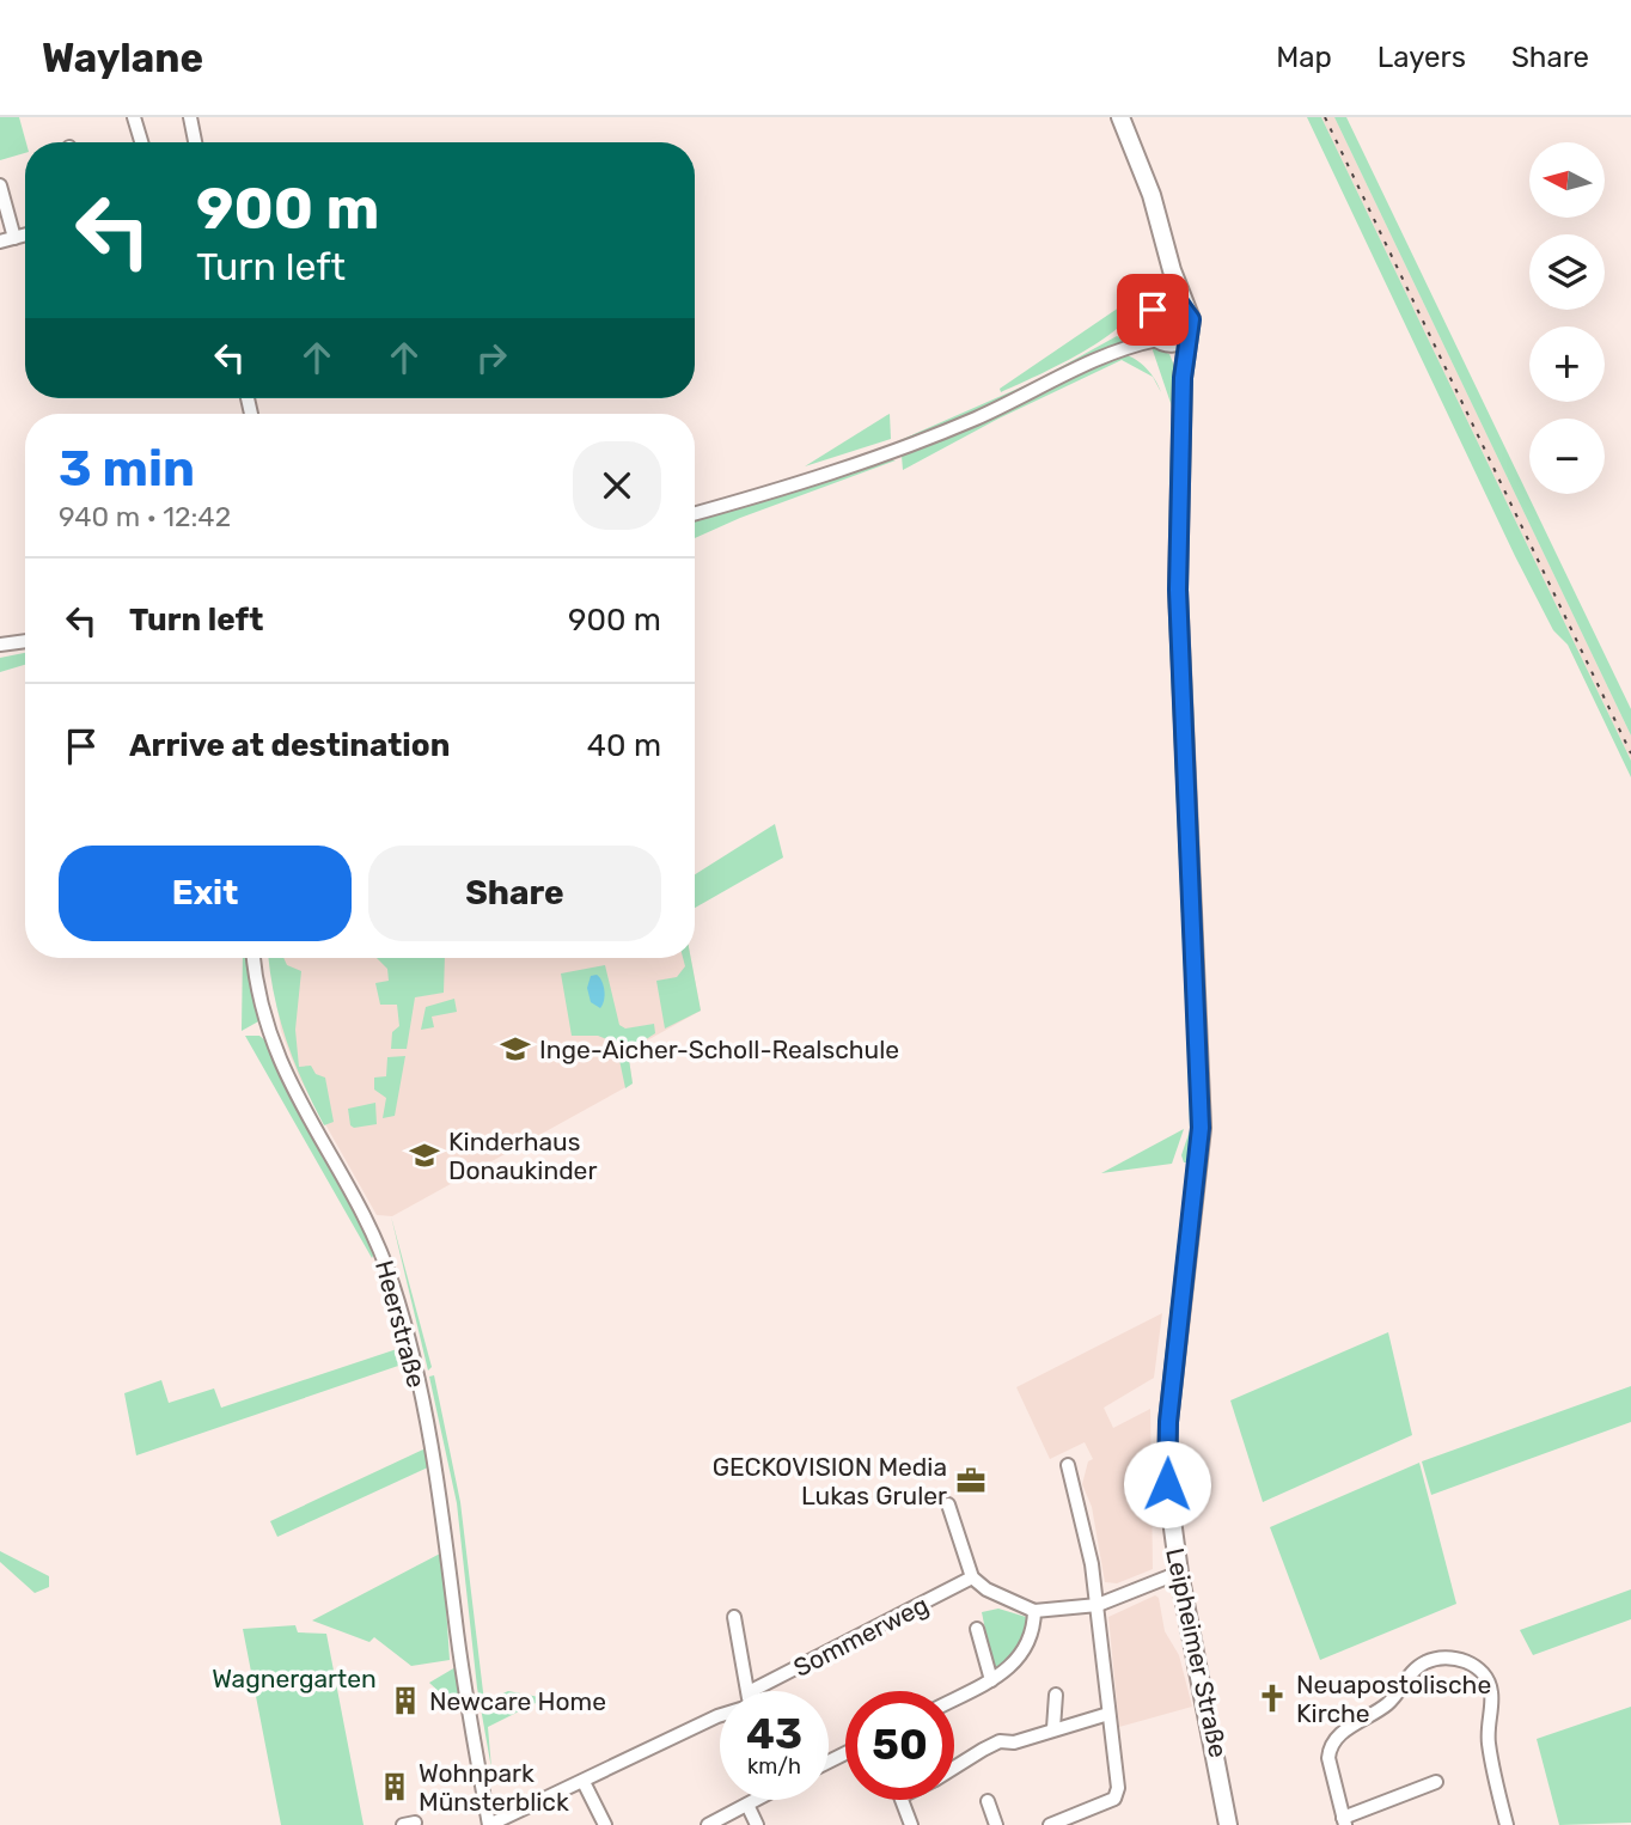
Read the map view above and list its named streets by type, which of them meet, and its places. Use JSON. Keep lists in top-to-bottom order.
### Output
{
  "streets": {
    "main road": ["Leipheimer Straße"],
    "street": ["Heerstraße", "Sommerweg"]
  },
  "crossings": [
    ["Heerstraße", "Sommerweg"]
  ],
  "parks": ["Wagnergarten"],
  "places": {
    "school or university": ["Inge-Aicher-Scholl-Realschule", "Kinderhaus Donaukinder"],
    "office": ["GECKOVISION Media Lukas Gruler"],
    "church": ["Neuapostolische Kirche"],
    "building": ["Newcare Home", "Wohnpark Münsterblick"]
  },
  "north": "left",
  "page": {
    "header": "Waylane",
    "nav": ["Map", "Layers", "Share"],
    "map_buttons": ["+", "−"],
    "turn": ["900 m", "Turn left"],
    "heading": ["3 min", "940 m · 12:42"],
    "list": [
      {
        "name": "Turn left",
        "value": "900 m"
      },
      {
        "name": "Arrive at destination",
        "value": "40 m"
      }
    ],
    "buttons": ["Exit", "Share"],
    "speed": "43 km/h",
    "limit": "50"
  }
}
